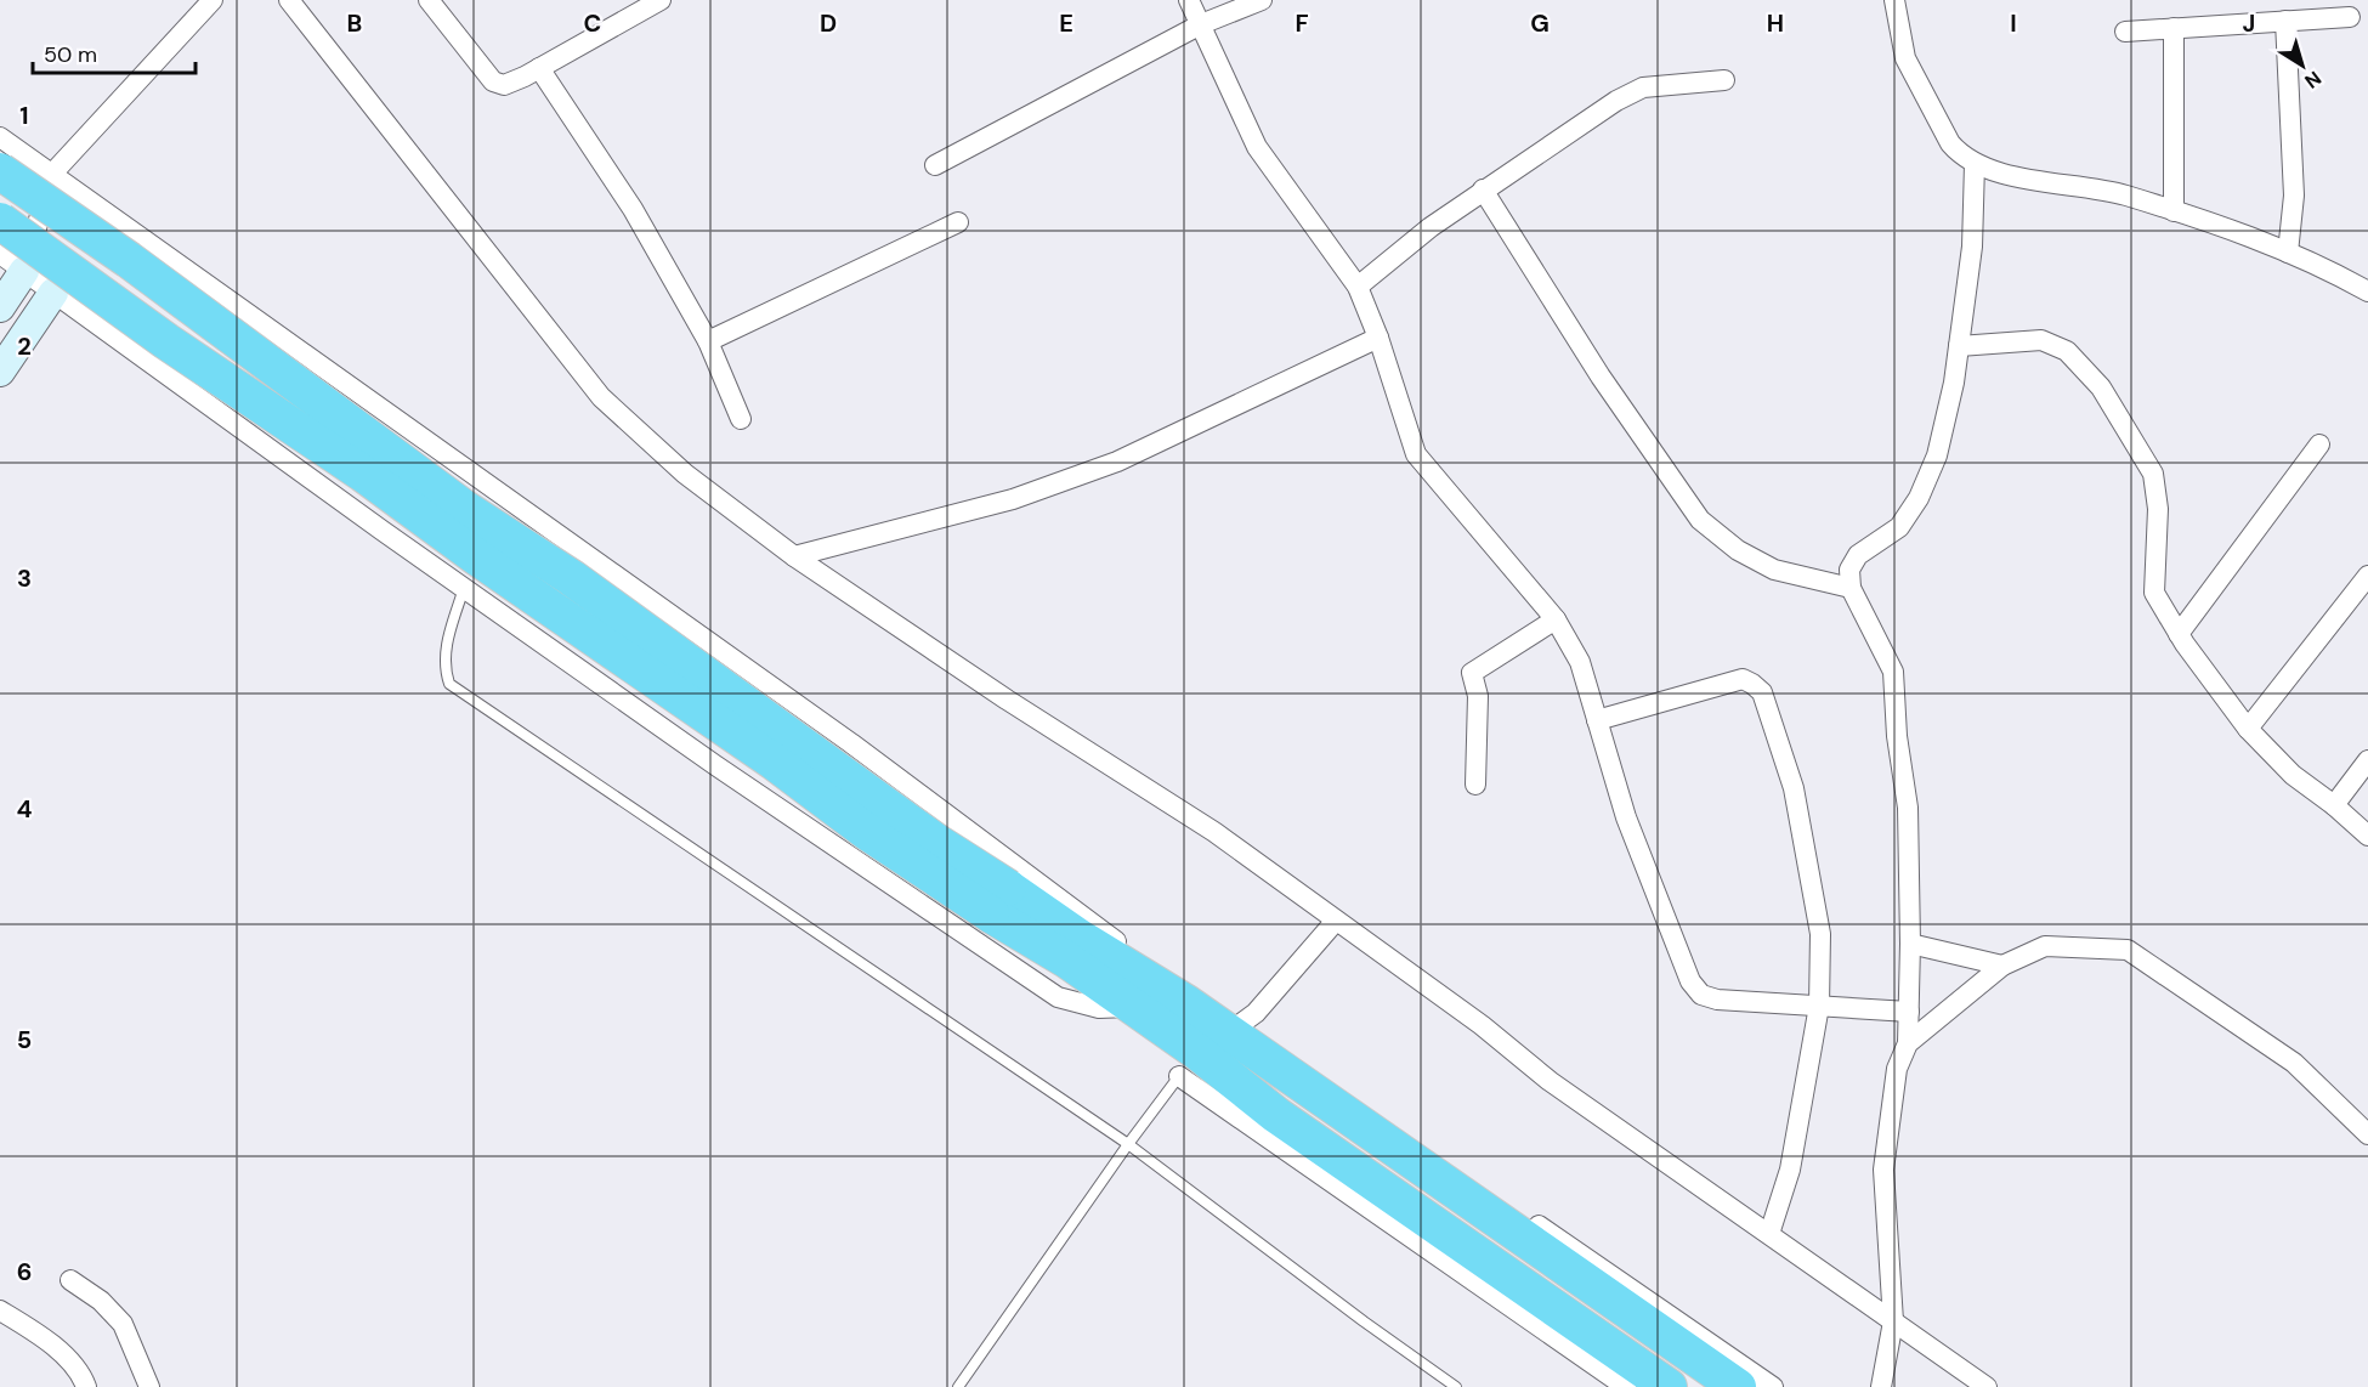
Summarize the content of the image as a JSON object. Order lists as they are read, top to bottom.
{
  "scale_bar": "50 m",
  "north": "bottom right",
  "grid": {
    "columns": [
      "B",
      "C",
      "D",
      "E",
      "F",
      "G",
      "H",
      "I",
      "J"
    ],
    "rows": [
      "1",
      "2",
      "3",
      "4",
      "5",
      "6"
    ]
  }
}
